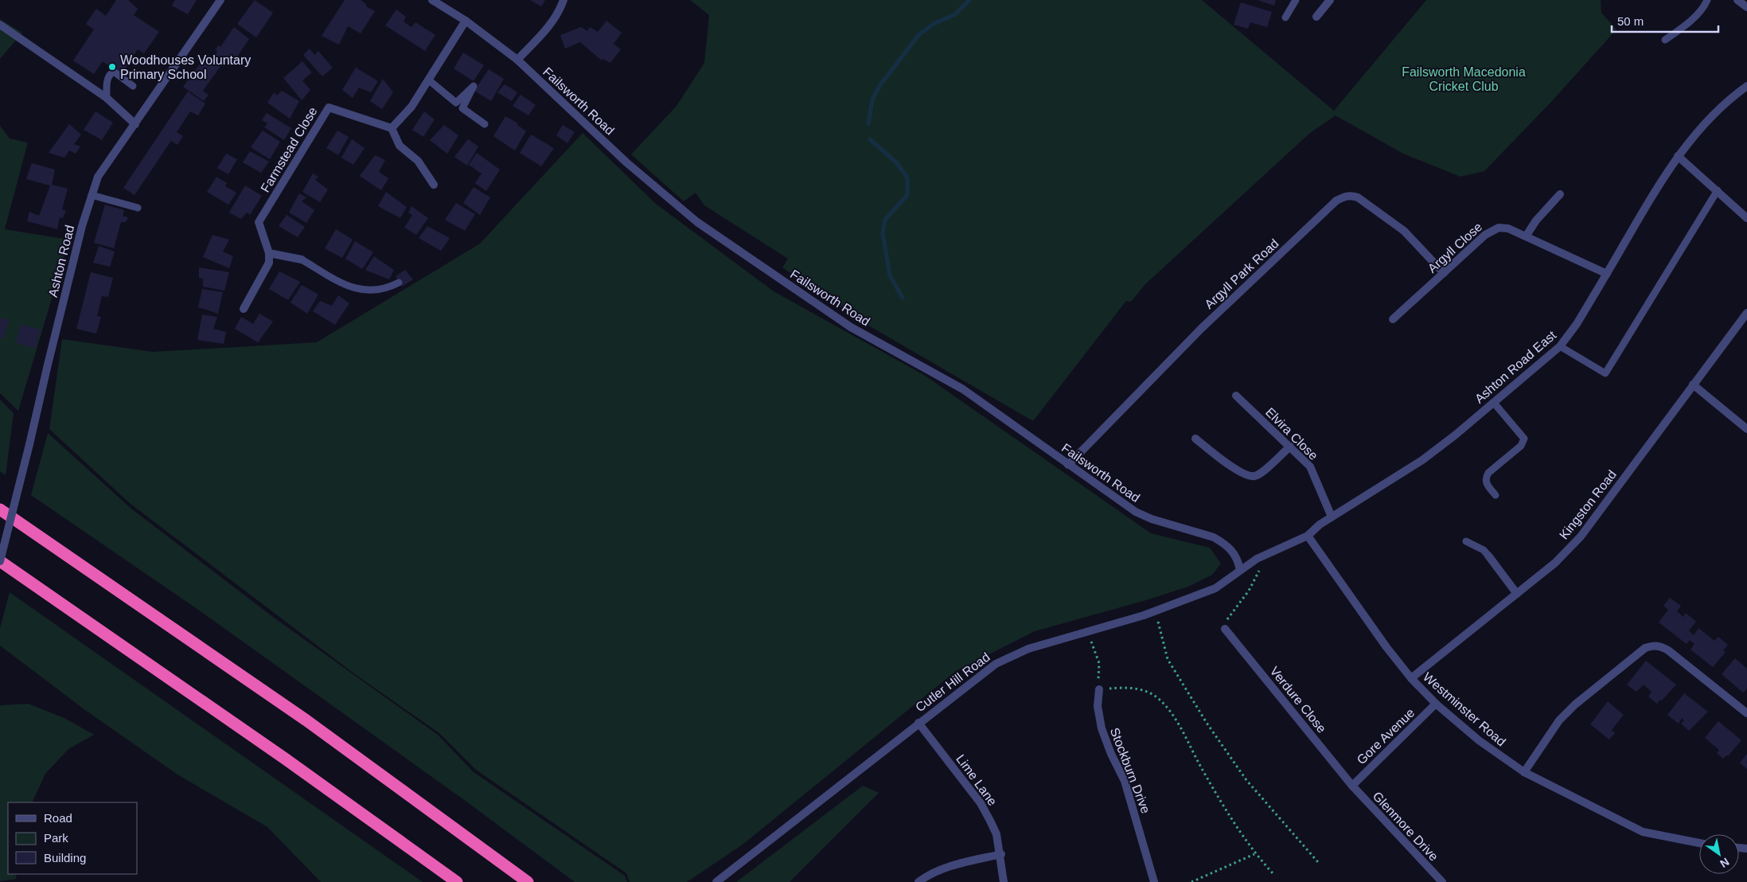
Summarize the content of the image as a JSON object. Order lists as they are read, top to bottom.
{
  "streets": {
    "street": [
      "Failsworth Road",
      "Farmstead Close",
      "Argyll Close",
      "Ashton Road",
      "Argyll Park Road",
      "Ashton Road East",
      "Elvira Close",
      "Kingston Road",
      "Cutler Hill Road",
      "Verdure Close",
      "Westminster Road",
      "Gore Avenue",
      "Stockburn Drive",
      "Lime Lane",
      "Glenmore Drive"
    ]
  },
  "crossings": [
    ["Failsworth Road", "Argyll Park Road"],
    ["Failsworth Road", "Ashton Road East"],
    ["Failsworth Road", "Cutler Hill Road"],
    ["Argyll Close", "Argyll Park Road"],
    ["Argyll Close", "Ashton Road East"],
    ["Ashton Road East", "Elvira Close"],
    ["Ashton Road East", "Cutler Hill Road"],
    ["Ashton Road East", "Westminster Road"],
    ["Kingston Road", "Westminster Road"],
    ["Cutler Hill Road", "Lime Lane"],
    ["Verdure Close", "Gore Avenue"],
    ["Verdure Close", "Glenmore Drive"],
    ["Westminster Road", "Gore Avenue"],
    ["Gore Avenue", "Glenmore Drive"]
  ],
  "parks": ["Failsworth Macedonia Cricket Club"],
  "places": ["Woodhouses Voluntary Primary School"],
  "legend": ["Road", "Park", "Building"],
  "scale_bar": "50 m",
  "north": "bottom right"
}
